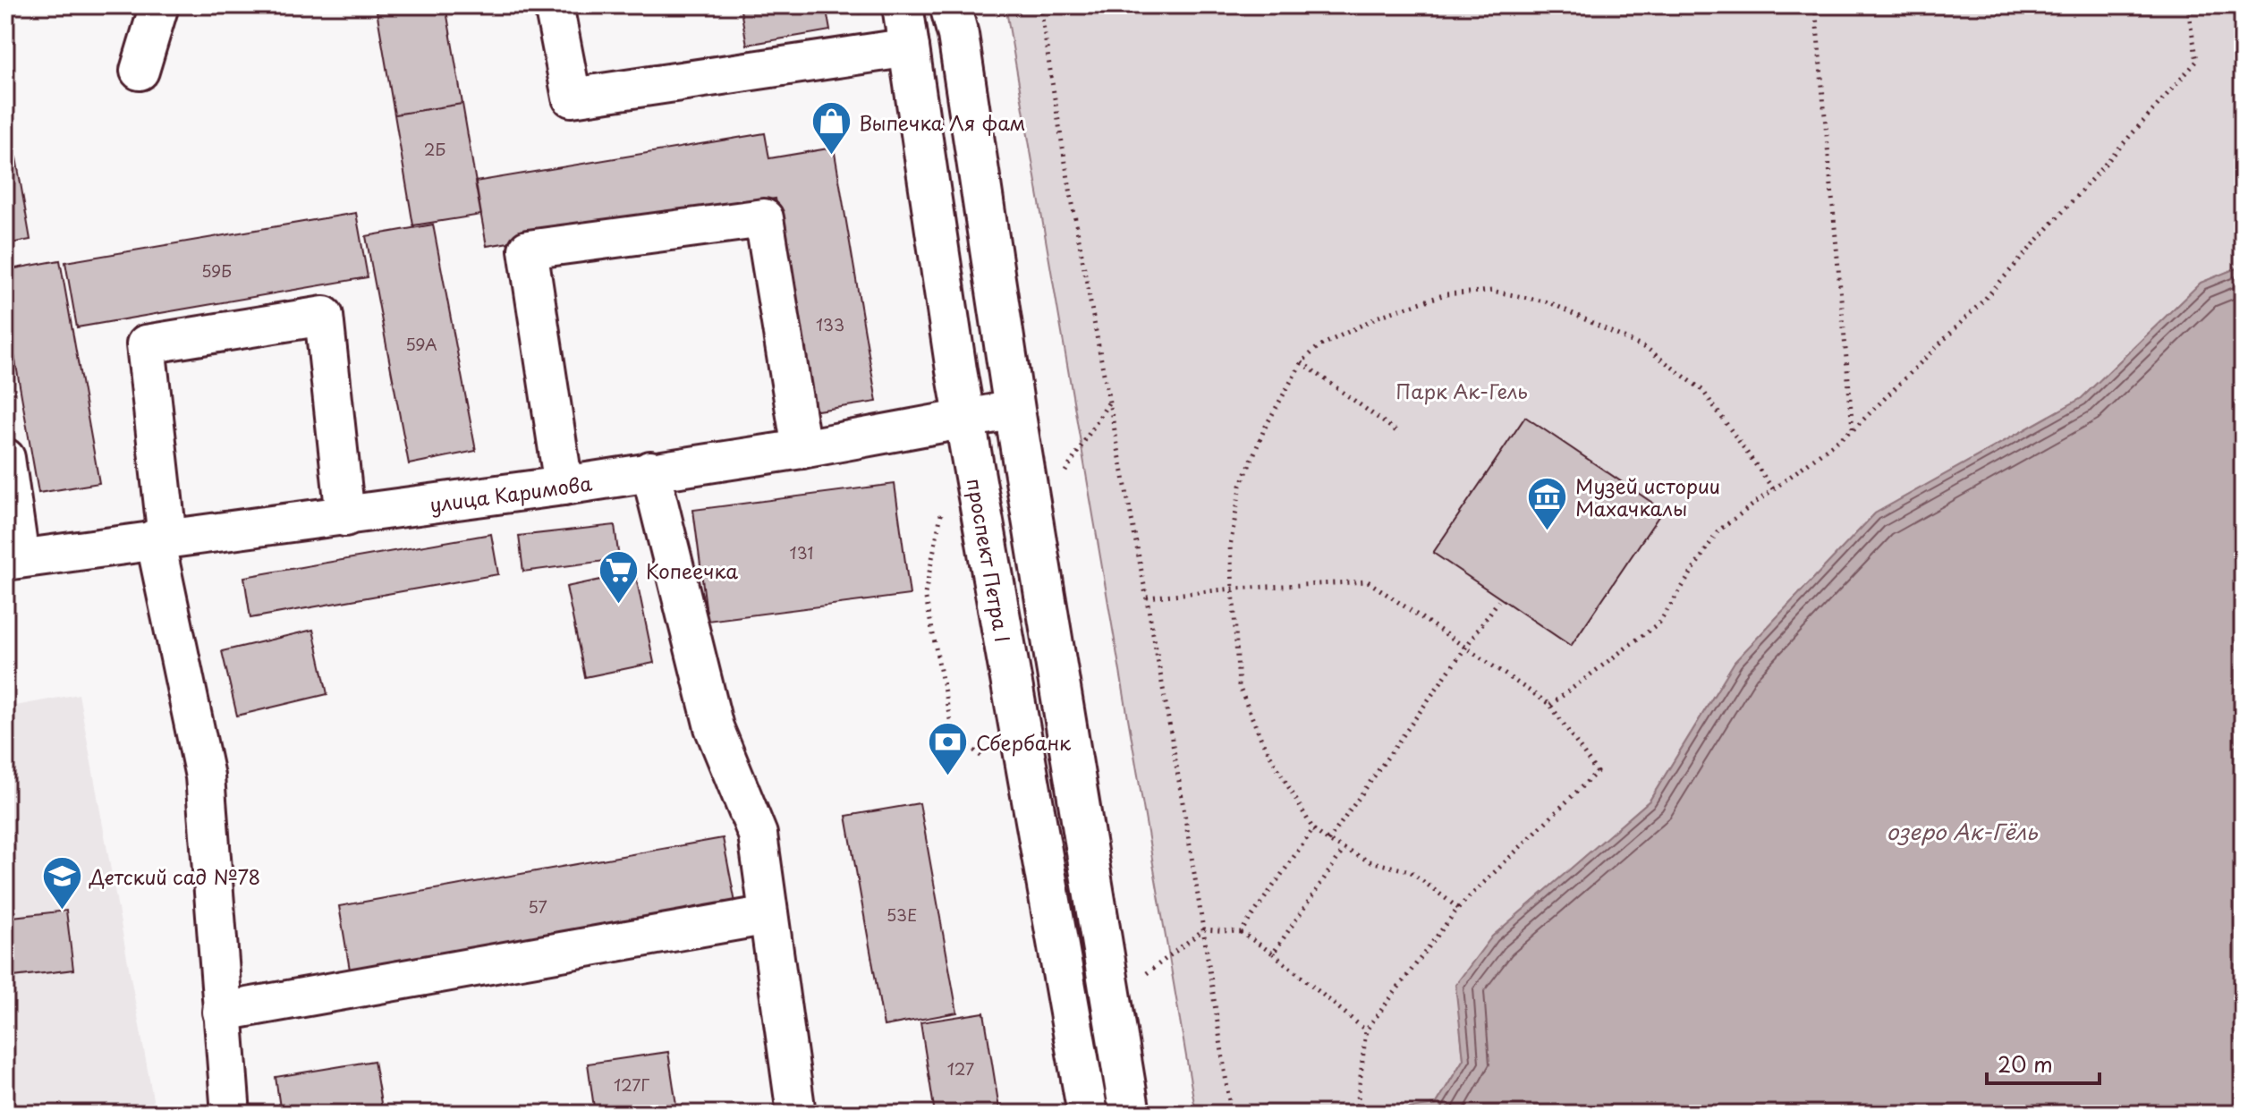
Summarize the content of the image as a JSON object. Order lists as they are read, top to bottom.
{
  "streets": {
    "main road": ["проспект Петра I"],
    "street": ["улица Каримова"]
  },
  "crossings": [
    ["улица Каримова", "проспект Петра I"]
  ],
  "water": ["озеро Ак-Гёль"],
  "parks": ["Парк Ак-Гель"],
  "places": {
    "shop": ["Выпечка Ля фам"],
    "museum": ["Музей истории Махачкалы"],
    "supermarket": ["Копеечка"],
    "bank": ["Сбербанк"],
    "school or university": ["Детский сад №78"]
  },
  "house_numbers": [
    "2Б",
    "59Б",
    "133",
    "59А",
    "131",
    "57",
    "53Е",
    "127",
    "127Г"
  ],
  "scale_bar": "20 m"
}
